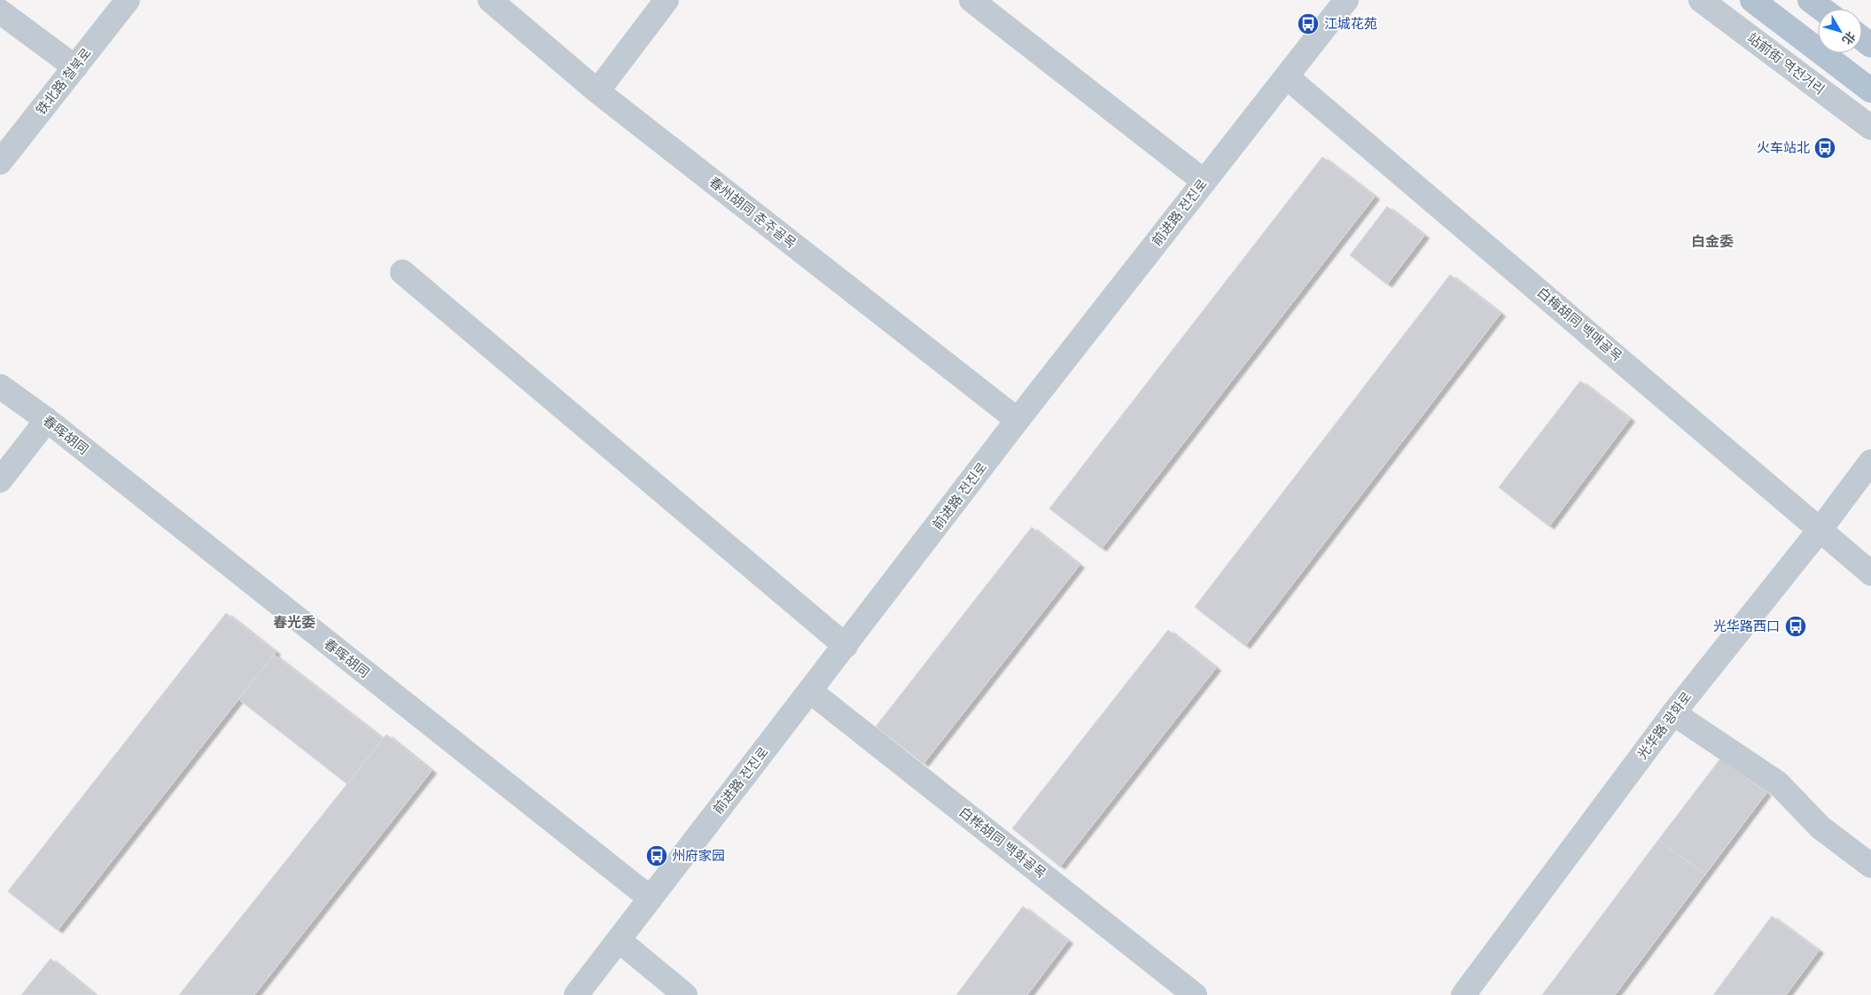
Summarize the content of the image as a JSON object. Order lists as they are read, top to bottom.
{
  "streets": {
    "street": [
      "站前街 역전거리",
      "铁北路 철북로",
      "春州胡同 춘주골목",
      "前进路 전진로",
      "白梅胡同 백매골목",
      "春晖胡同",
      "光华路 광화로",
      "白桦胡同 백화골목"
    ]
  },
  "crossings": [
    ["春州胡同 춘주골목", "前进路 전진로"],
    ["前进路 전진로", "白梅胡同 백매골목"],
    ["前进路 전진로", "春晖胡同"],
    ["前进路 전진로", "白桦胡同 백화골목"],
    ["白梅胡同 백매골목", "光华路 광화로"]
  ],
  "districts": ["白金委", "春光委"],
  "places": {
    "bus stop": [
      "江城花苑",
      "火车站北",
      "光华路西口",
      "州府家园"
    ]
  },
  "north": "bottom right"
}
